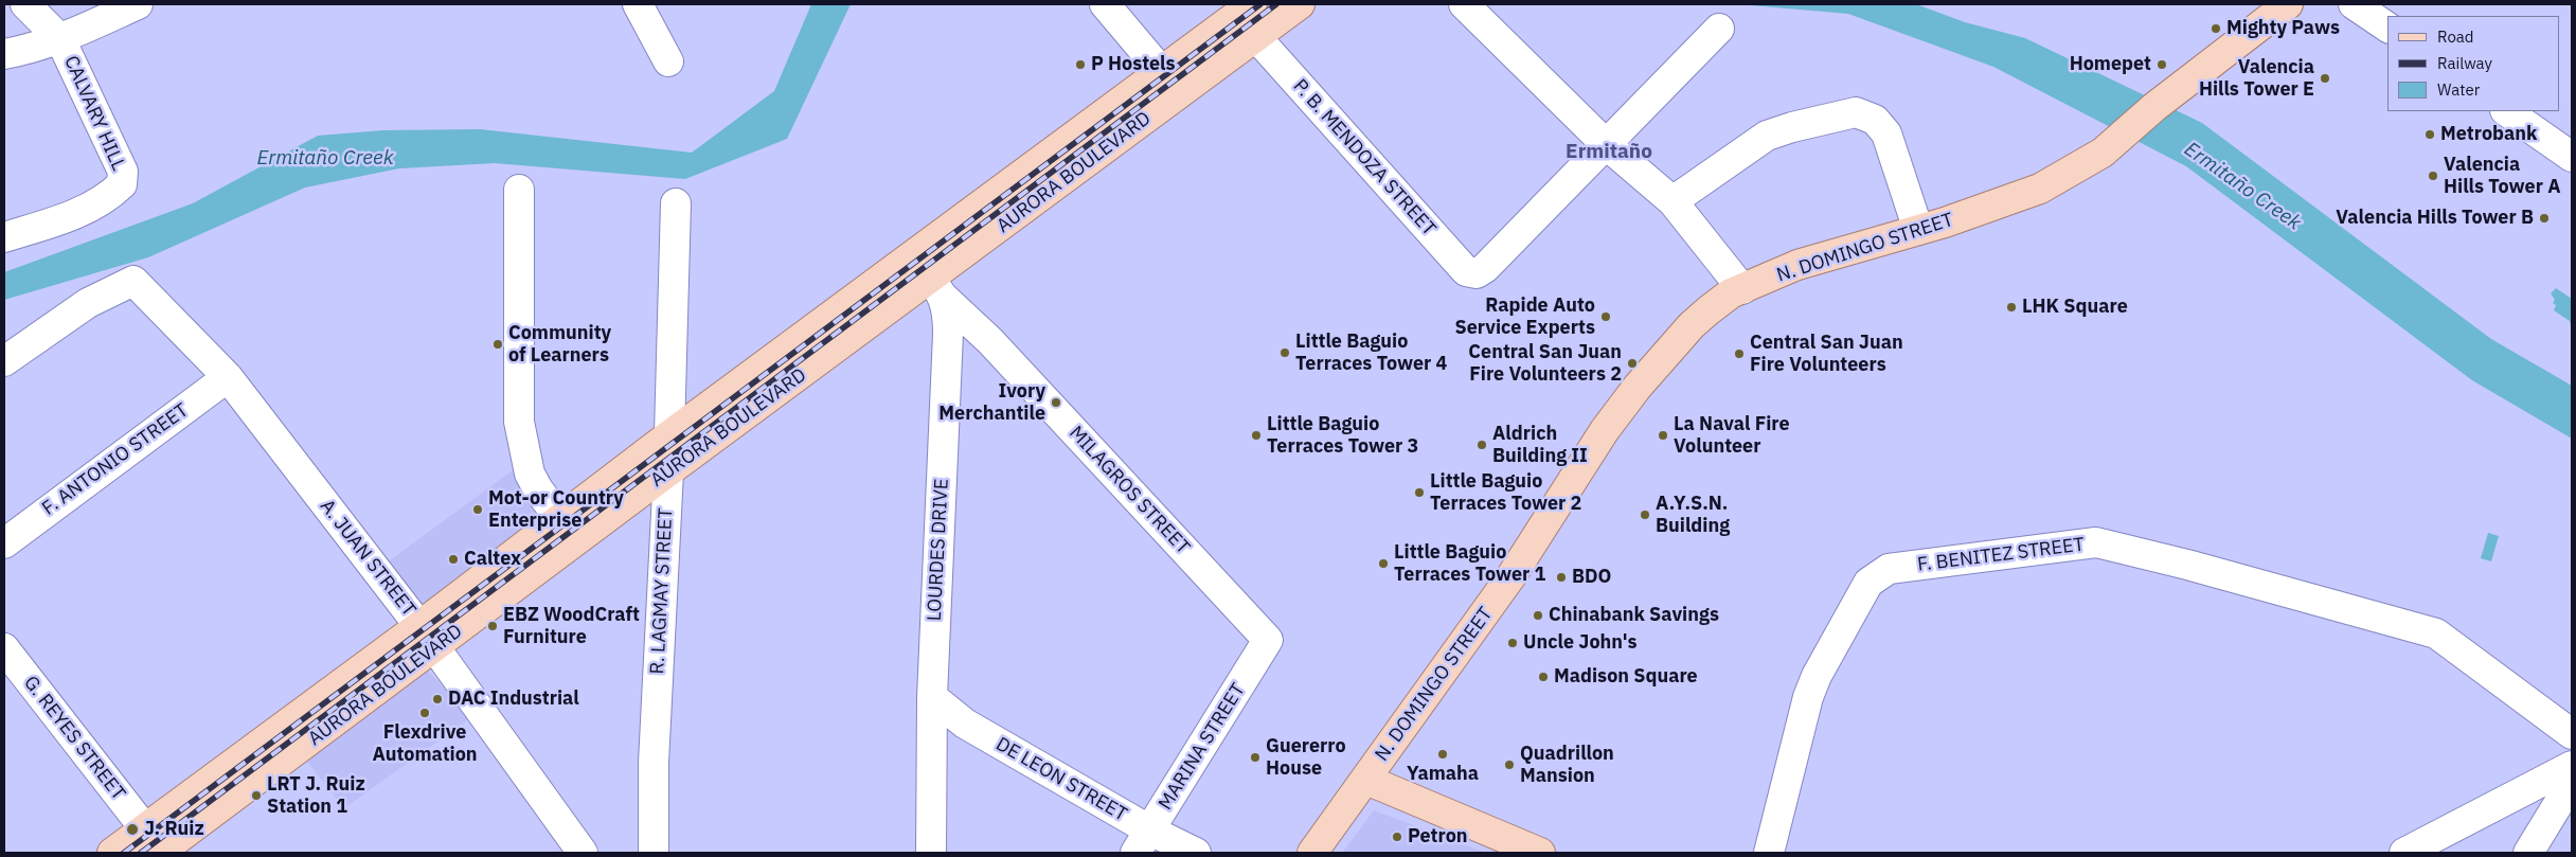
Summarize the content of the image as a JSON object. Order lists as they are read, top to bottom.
{
  "streets": {
    "main road": ["AURORA BOULEVARD", "N. DOMINGO STREET"],
    "street": [
      "CALVARY HILL",
      "P. B. MENDOZA STREET",
      "F. ANTONIO STREET",
      "MILAGROS STREET",
      "LOURDES DRIVE",
      "F. BENITEZ STREET",
      "A. JUAN STREET",
      "R. LAGMAY STREET",
      "G. REYES STREET",
      "MARINA STREET",
      "DE LEON STREET"
    ]
  },
  "crossings": [
    ["P. B. MENDOZA STREET", "AURORA BOULEVARD"],
    ["AURORA BOULEVARD", "MILAGROS STREET"],
    ["AURORA BOULEVARD", "LOURDES DRIVE"],
    ["AURORA BOULEVARD", "A. JUAN STREET"],
    ["AURORA BOULEVARD", "R. LAGMAY STREET"],
    ["AURORA BOULEVARD", "G. REYES STREET"],
    ["F. ANTONIO STREET", "A. JUAN STREET"],
    ["MILAGROS STREET", "LOURDES DRIVE"],
    ["MILAGROS STREET", "MARINA STREET"],
    ["LOURDES DRIVE", "DE LEON STREET"],
    ["MARINA STREET", "DE LEON STREET"]
  ],
  "districts": ["Ermitaño"],
  "water": ["Ermitaño Creek"],
  "places": [
    "Mighty Paws",
    "P Hostels",
    "Homepet",
    "Valencia Hills Tower E",
    "Metrobank",
    "Valencia Hills Tower A",
    "Valencia Hills Tower B",
    "LHK Square",
    "Rapide Auto Service Experts",
    "Community of Learners",
    "Little Baguio Terraces Tower 4",
    "Central San Juan Fire Volunteers",
    "Central San Juan Fire Volunteers 2",
    "Ivory Merchantile",
    "Little Baguio Terraces Tower 3",
    "La Naval Fire Volunteer",
    "Aldrich Building II",
    "Little Baguio Terraces Tower 2",
    "Mot-or Country Enterprise",
    "A.Y.S.N. Building",
    "Caltex",
    "Little Baguio Terraces Tower 1",
    "BDO",
    "Chinabank Savings",
    "EBZ WoodCraft Furniture",
    "Uncle John's",
    "Madison Square",
    "DAC Industrial",
    "Flexdrive Automation",
    "Yamaha",
    "Guererro House",
    "Quadrillon Mansion",
    "LRT J. Ruiz Station 1",
    "J. Ruiz",
    "Petron"
  ],
  "legend": ["Road", "Railway", "Water"]
}
